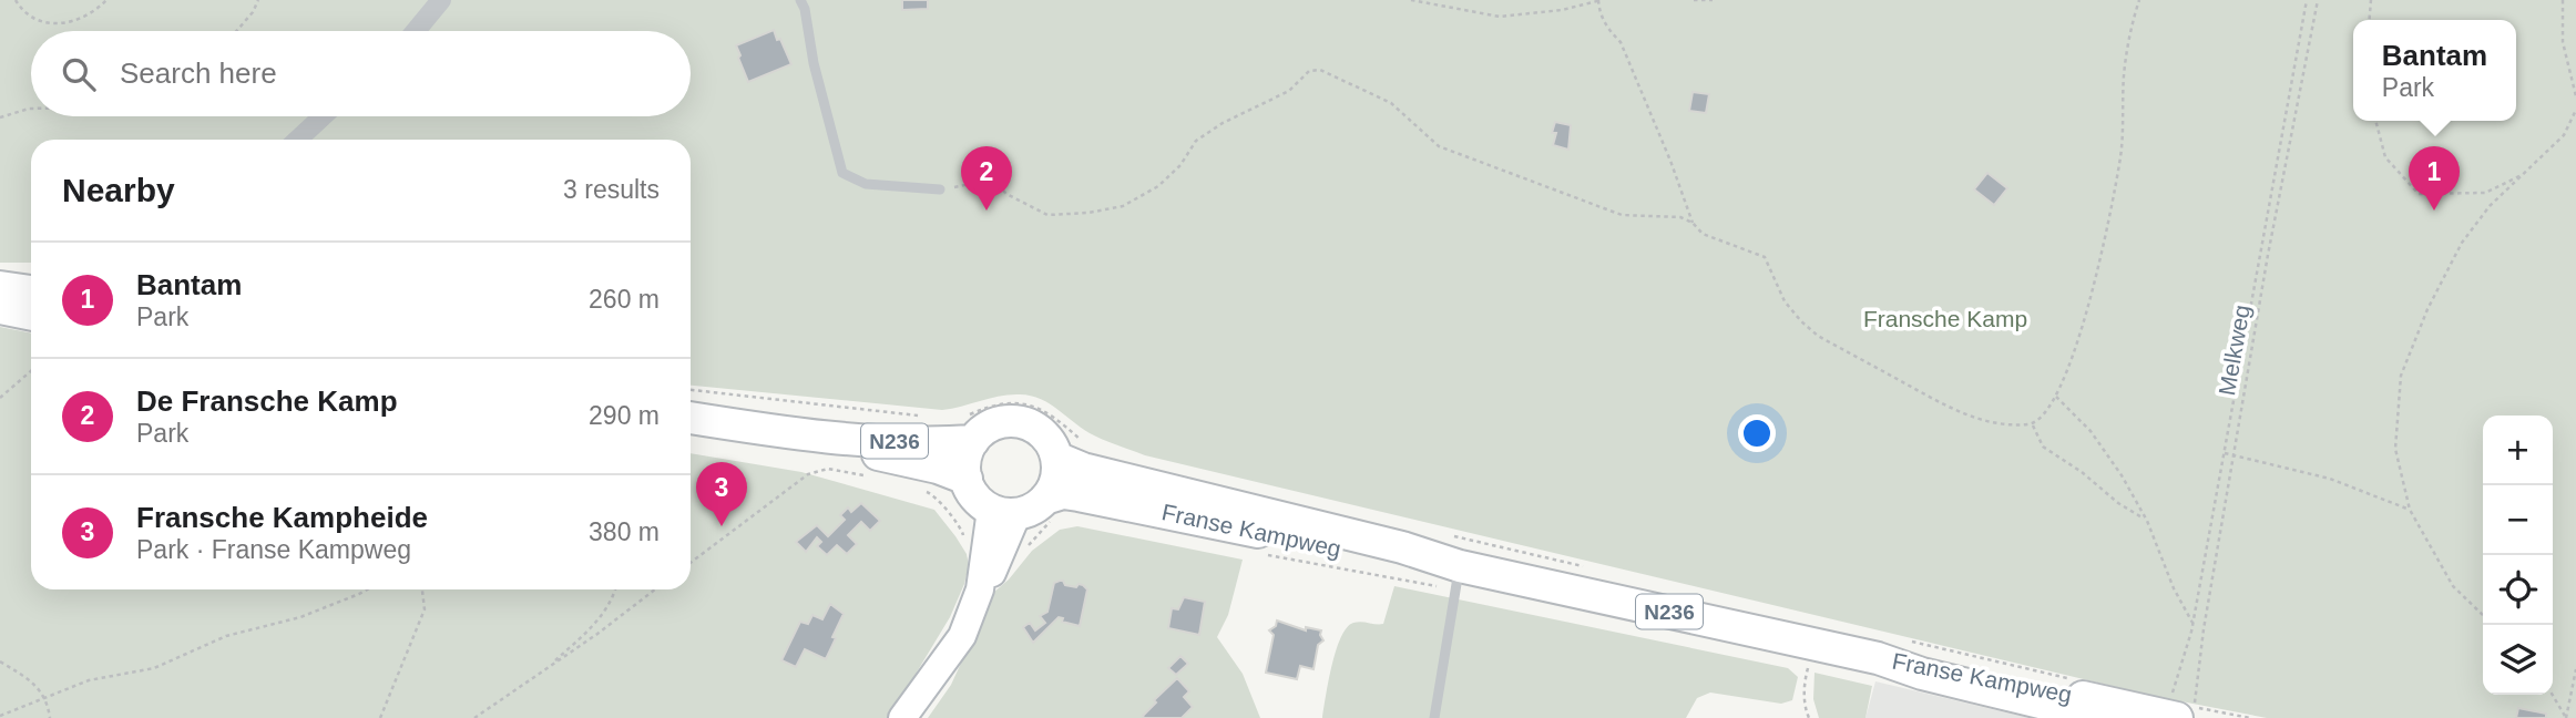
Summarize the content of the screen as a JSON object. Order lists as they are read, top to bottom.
{
  "streets": {
    "main road": ["N236", "Franse Kampweg"],
    "path": ["Melkweg"]
  },
  "crossings": [
    ["Melkweg", "Franse Kampweg"],
    ["N236", "Franse Kampweg"]
  ],
  "parks": ["Fransche Kamp"],
  "page": {
    "popup": ["Bantam", "Park"],
    "search": "Search here",
    "heading": ["Nearby", "3 results"],
    "pins": ["1", "2", "3"],
    "list": [
      {
        "mark": "1",
        "name": "Bantam",
        "note": "Park",
        "value": "260 m"
      },
      {
        "mark": "2",
        "name": "De Fransche Kamp",
        "note": "Park",
        "value": "290 m"
      },
      {
        "mark": "3",
        "name": "Fransche Kampheide",
        "note": "Park · Franse Kampweg",
        "value": "380 m"
      }
    ],
    "map_buttons": ["+", "−"]
  }
}
